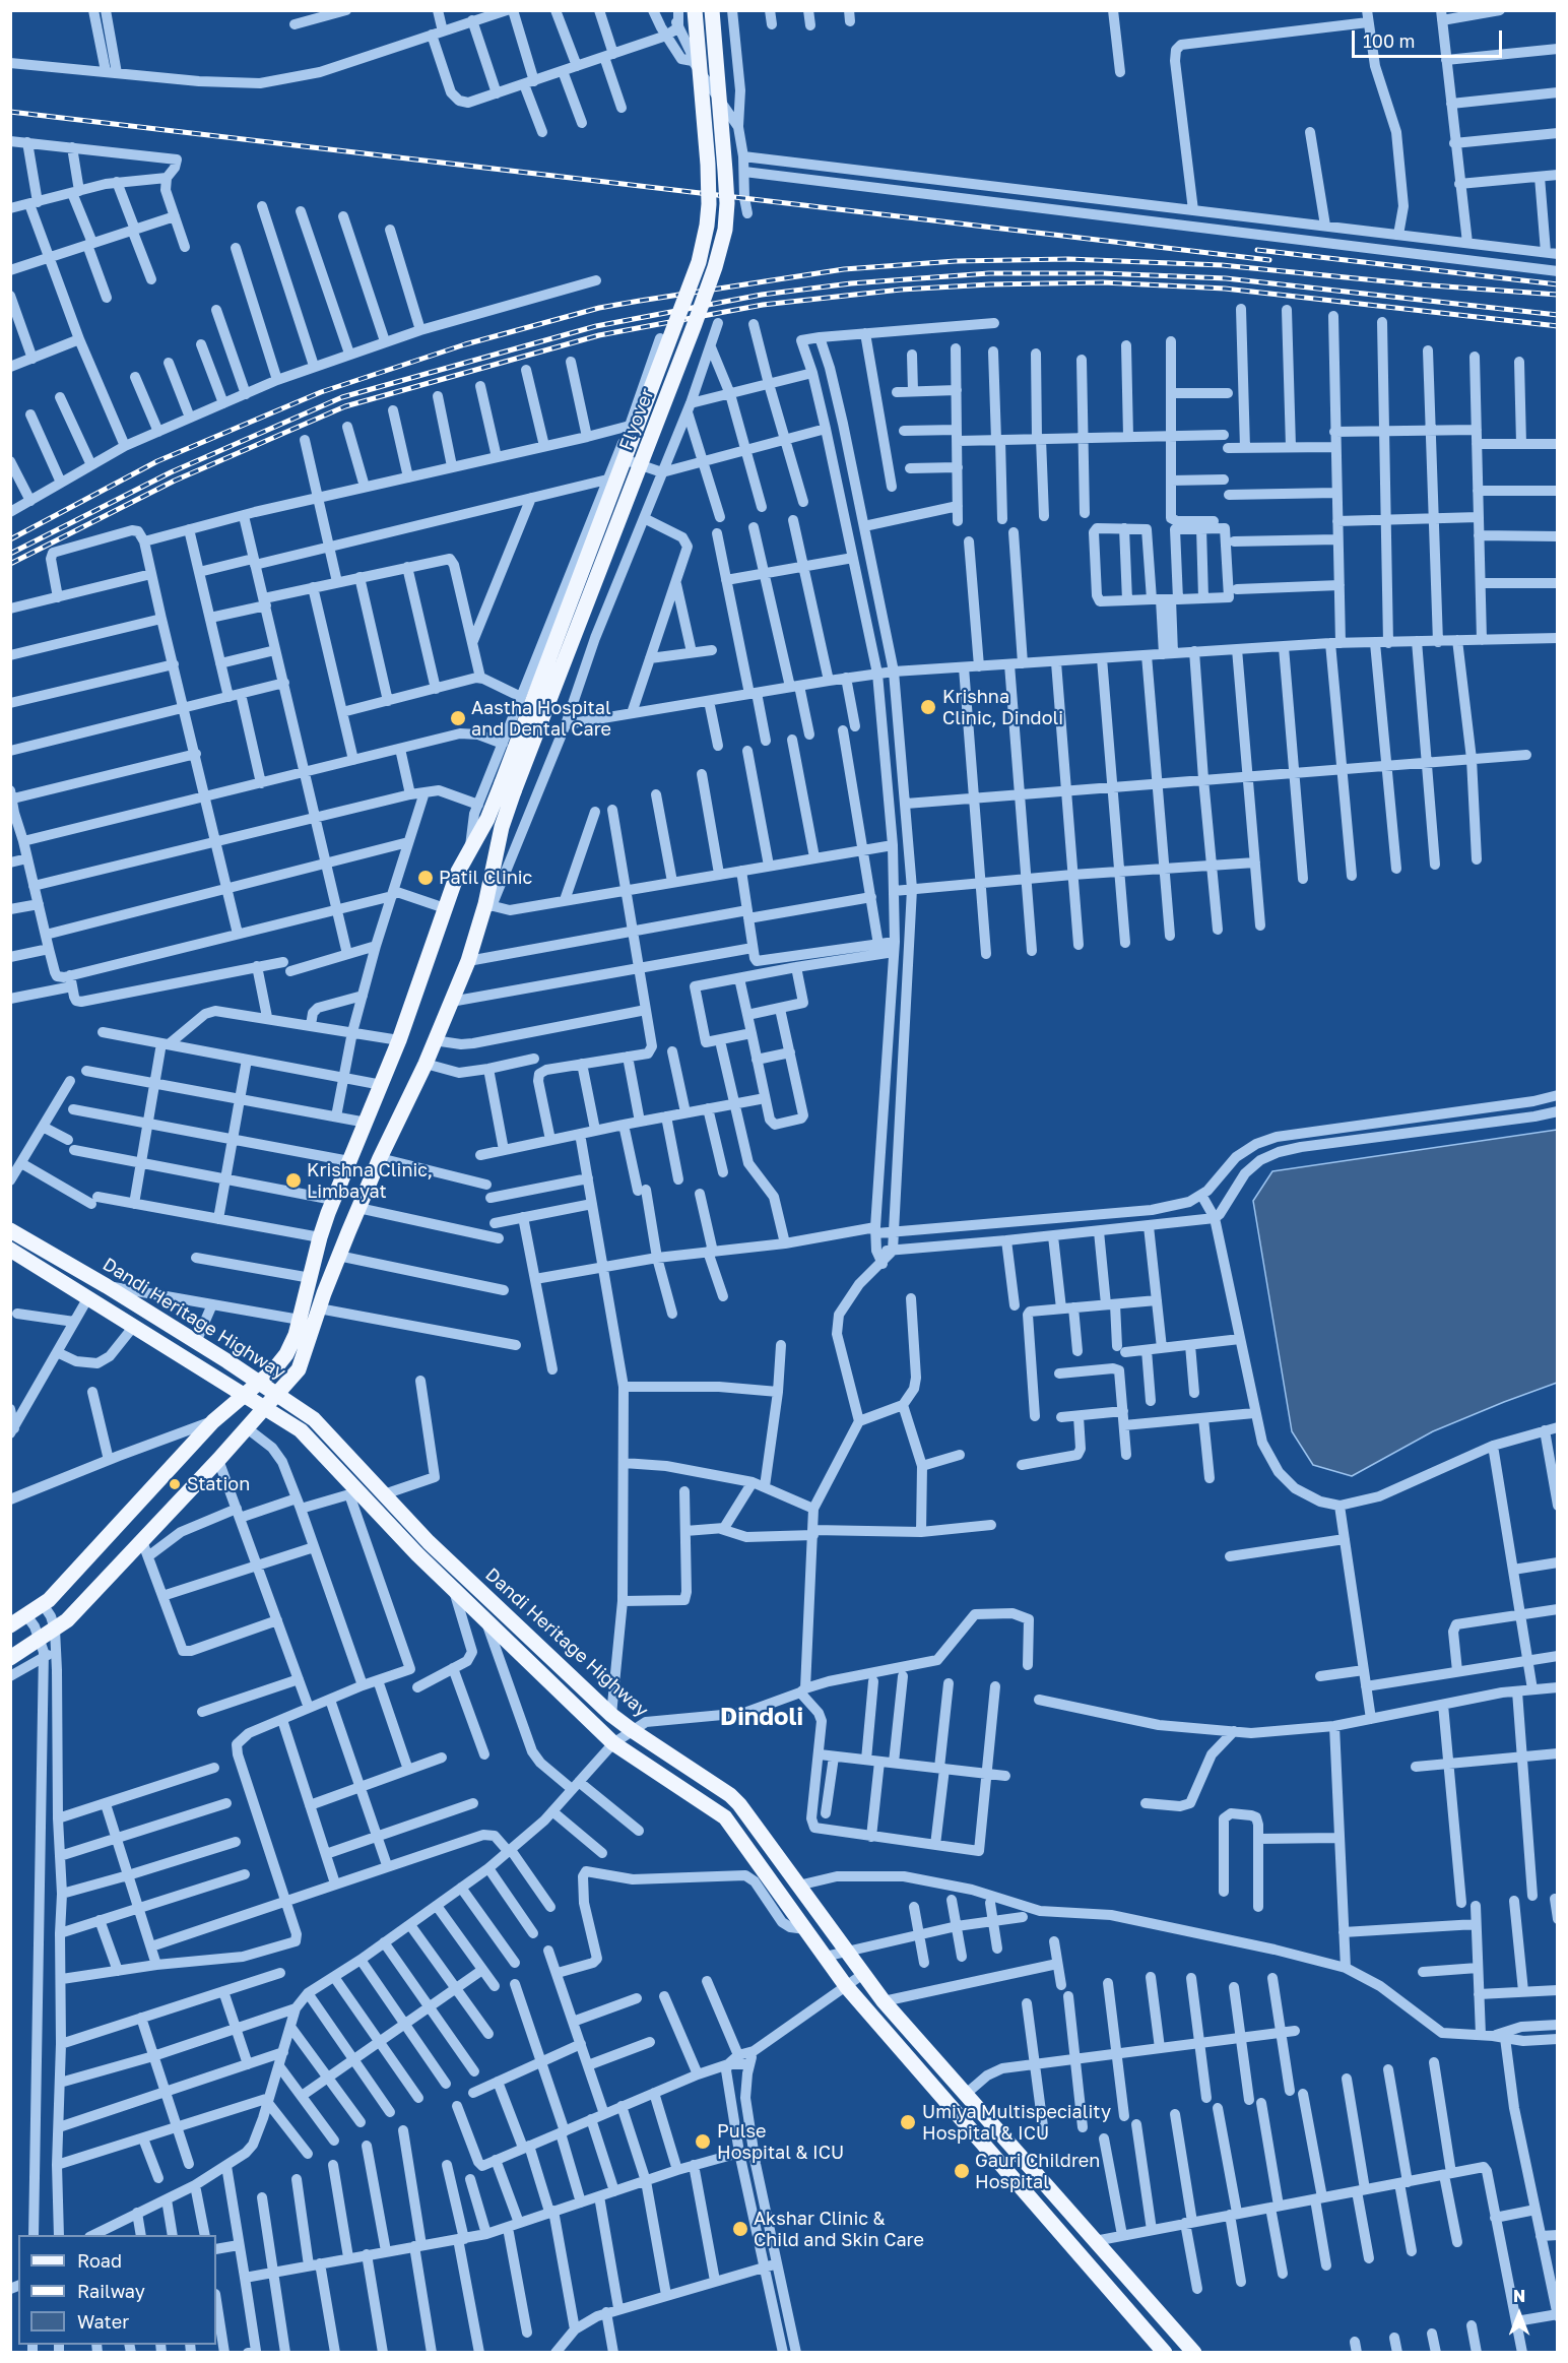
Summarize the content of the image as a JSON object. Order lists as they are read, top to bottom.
{
  "streets": {
    "main road": ["Flyover", "Dandi Heritage Highway"]
  },
  "districts": ["Dindoli"],
  "places": [
    "Krishna Clinic, Dindoli",
    "Aastha Hospital and Dental Care",
    "Patil Clinic",
    "Krishna Clinic, Limbayat",
    "Station",
    "Umiya Multispeciality Hospital & ICU",
    "Pulse Hospital & ICU",
    "Gauri Children Hospital",
    "Akshar Clinic & Child and Skin Care"
  ],
  "legend": ["Road", "Railway", "Water"],
  "scale_bar": "100 m",
  "north": "top"
}
